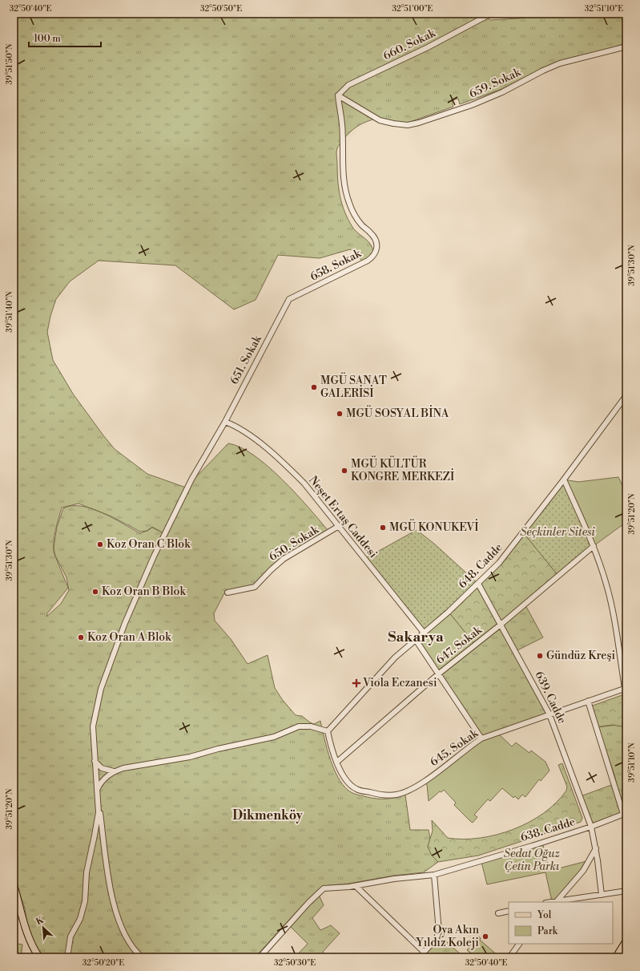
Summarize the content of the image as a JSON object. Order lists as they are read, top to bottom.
{
  "streets": {
    "street": [
      "660. Sokak",
      "659. Sokak",
      "658. Sokak",
      "651. Sokak",
      "Neşet Ertaş Caddesi",
      "650. Sokak",
      "648. Cadde",
      "647. Sokak",
      "639. Cadde",
      "645. Sokak",
      "638. Cadde"
    ]
  },
  "crossings": [
    ["660. Sokak", "659. Sokak"],
    ["660. Sokak", "658. Sokak"],
    ["659. Sokak", "658. Sokak"],
    ["658. Sokak", "651. Sokak"],
    ["651. Sokak", "Neşet Ertaş Caddesi"],
    ["Neşet Ertaş Caddesi", "650. Sokak"],
    ["Neşet Ertaş Caddesi", "648. Cadde"],
    ["648. Cadde", "639. Cadde"],
    ["648. Cadde", "645. Sokak"],
    ["647. Sokak", "639. Cadde"],
    ["647. Sokak", "645. Sokak"],
    ["639. Cadde", "645. Sokak"],
    ["639. Cadde", "638. Cadde"]
  ],
  "districts": ["Sakarya", "Dikmenköy"],
  "parks": ["Seçkinler Sitesi", "Sedat Oğuz Çetin Parkı"],
  "places": {
    "other": [
      "MGÜ SANAT GALERİSİ",
      "MGÜ SOSYAL BİNA",
      "MGÜ KÜLTÜR KONGRE MERKEZİ",
      "MGÜ KONUKEVİ",
      "Koz Oran C Blok",
      "Koz Oran B Blok",
      "Koz Oran A Blok",
      "Gündüz Kreşi",
      "Oya Akın Yıldız Koleji"
    ],
    "health": ["Viola Eczanesi"]
  },
  "legend": ["Yol", "Park"],
  "scale_bar": "100 m",
  "north": "top left",
  "coordinates": [
    "32°50'40\"E",
    "32°50'50\"E",
    "32°51'00\"E",
    "32°51'10\"E",
    "39°51'50\"N",
    "39°51'30\"N",
    "39°51'40\"N",
    "39°51'20\"N",
    "39°51'10\"N",
    "32°50'20\"E",
    "32°50'30\"E"
  ]
}
